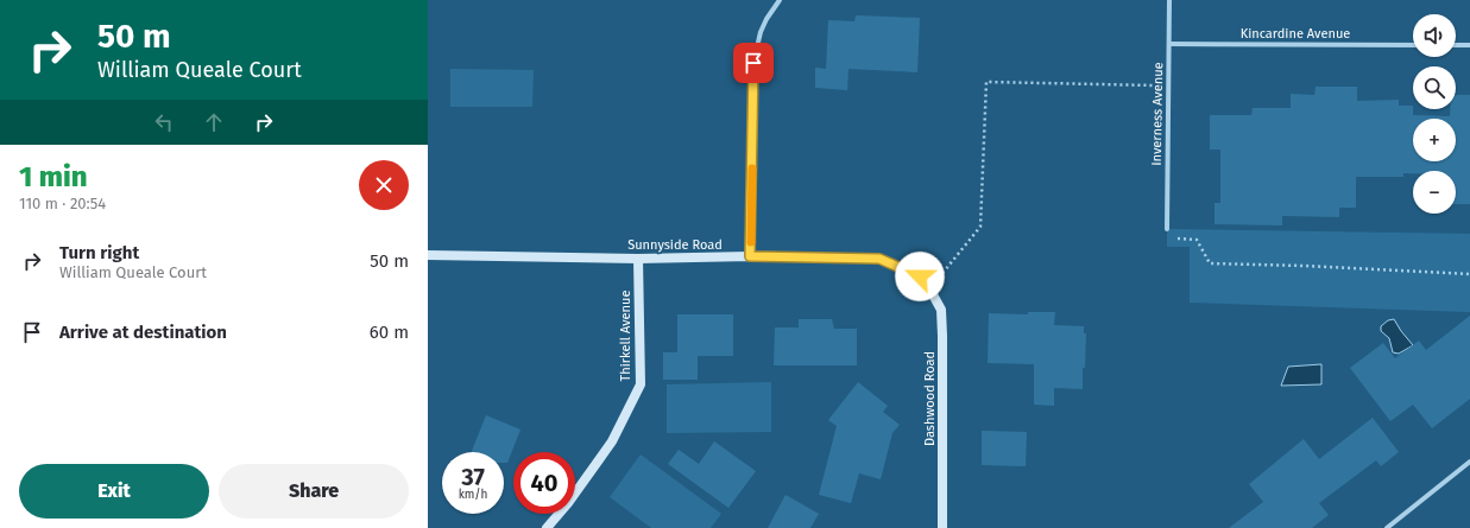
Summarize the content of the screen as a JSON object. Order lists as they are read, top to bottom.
{
  "streets": {
    "street": [
      "Kincardine Avenue",
      "Inverness Avenue",
      "Sunnyside Road",
      "Thirkell Avenue",
      "Dashwood Road"
    ]
  },
  "crossings": [
    ["Kincardine Avenue", "Inverness Avenue"],
    ["Sunnyside Road", "Thirkell Avenue"],
    ["Sunnyside Road", "Dashwood Road"]
  ],
  "page": {
    "turn": ["50 m", "William Queale Court"],
    "map_buttons": ["+", "−"],
    "heading": ["1 min", "110 m · 20:54"],
    "list": [
      {
        "name": "Turn right",
        "note": "William Queale Court",
        "value": "50 m"
      },
      {
        "name": "Arrive at destination",
        "value": "60 m"
      }
    ],
    "speed": "37 km/h",
    "limit": "40",
    "buttons": ["Exit", "Share"]
  }
}
